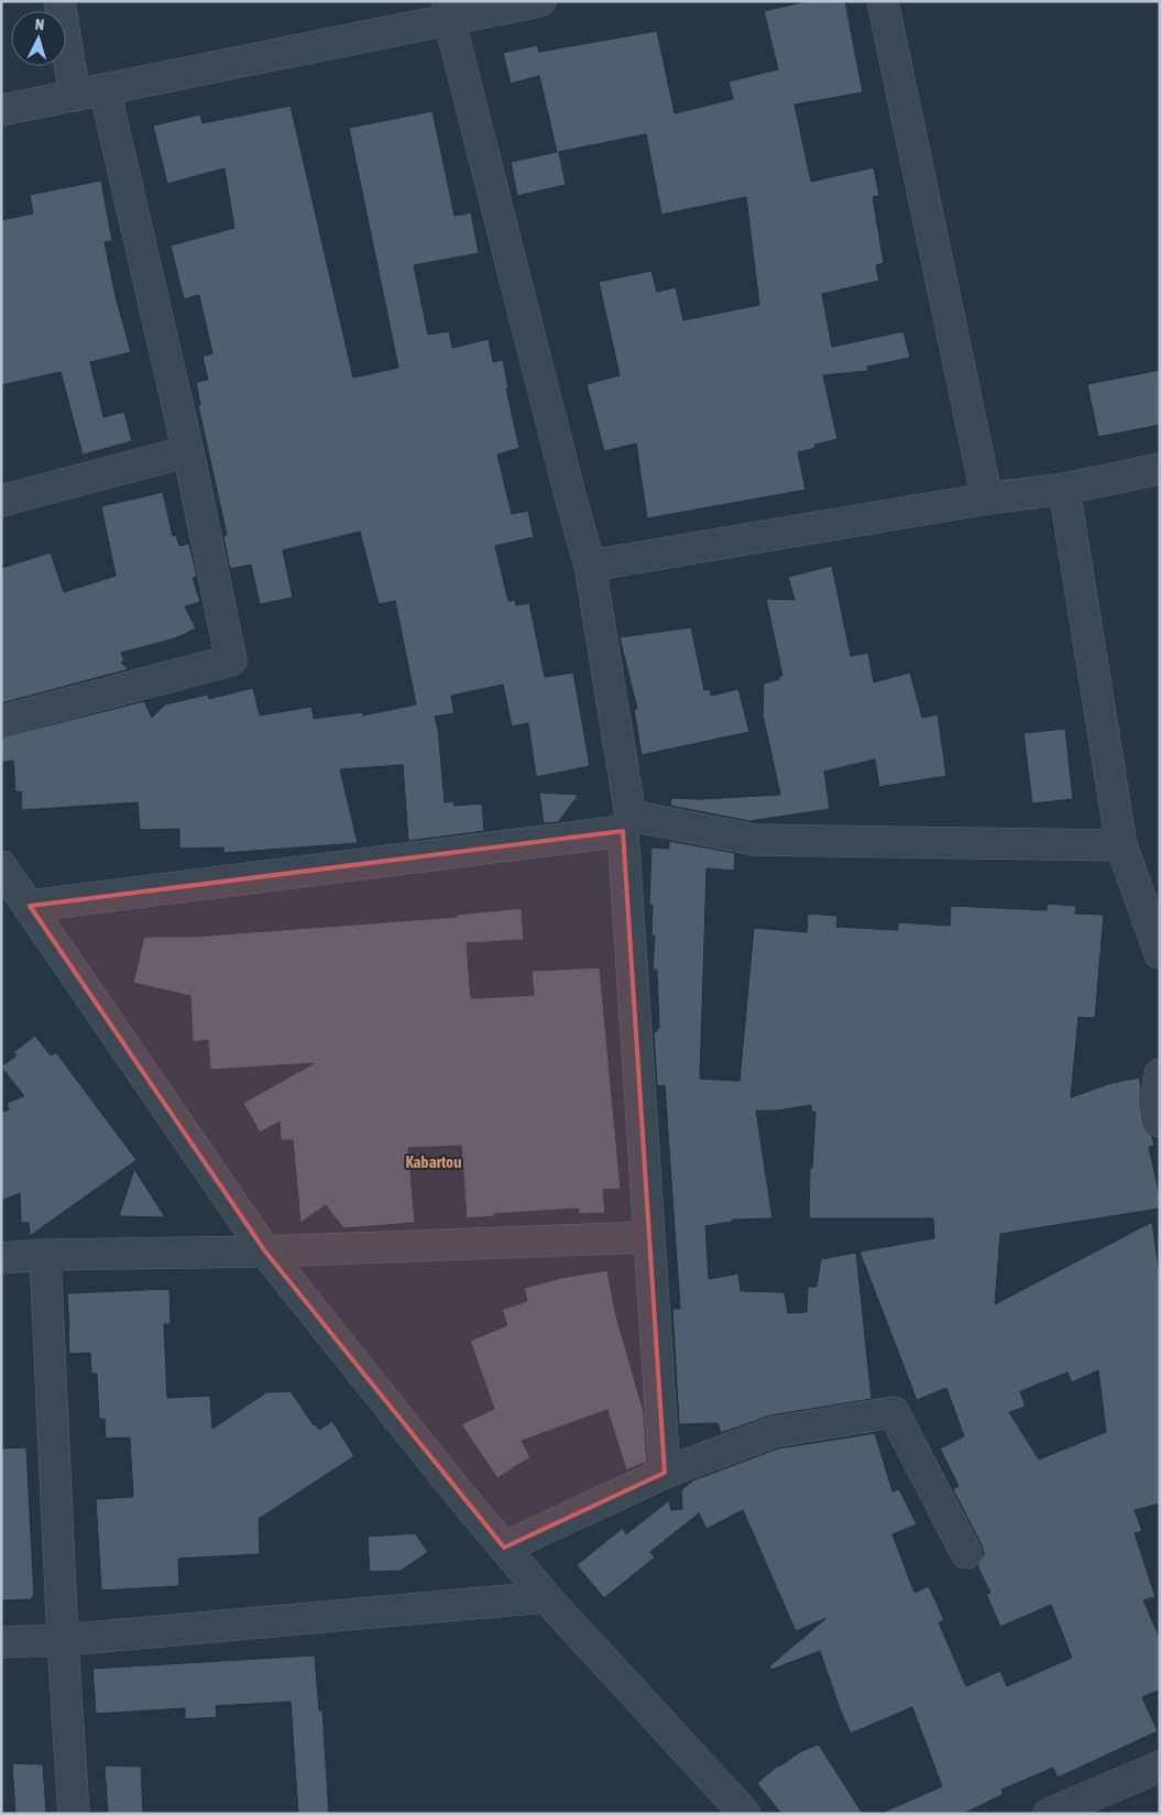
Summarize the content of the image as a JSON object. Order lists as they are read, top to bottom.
{
  "districts": ["Kabartou"],
  "north": "top"
}
